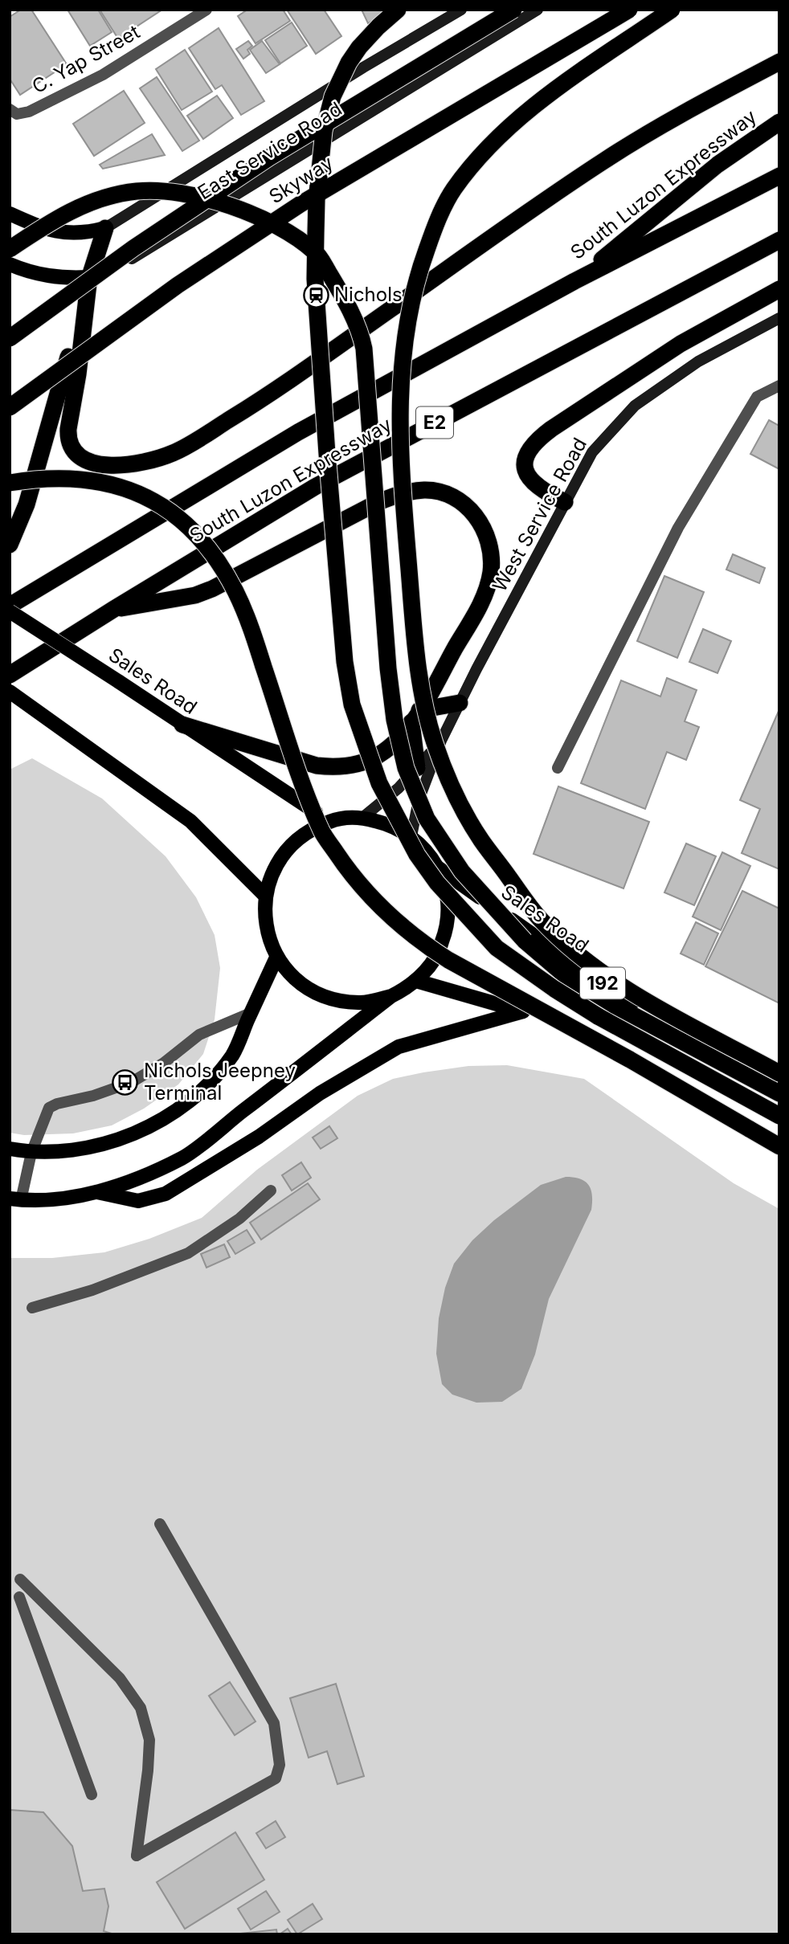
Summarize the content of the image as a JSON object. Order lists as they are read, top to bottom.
{
  "streets": {
    "highway": ["Skyway", "South Luzon Expressway", "E2"],
    "main road": [
      "East Service Road",
      "West Service Road",
      "Sales Road",
      "192"
    ],
    "street": ["C. Yap Street"]
  },
  "crossings": [
    ["West Service Road", "Sales Road"],
    ["West Service Road", "192"],
    ["Sales Road", "192"]
  ],
  "places": {
    "station": ["Nichols"],
    "bus stop": ["Nichols Jeepney Terminal"]
  }
}
